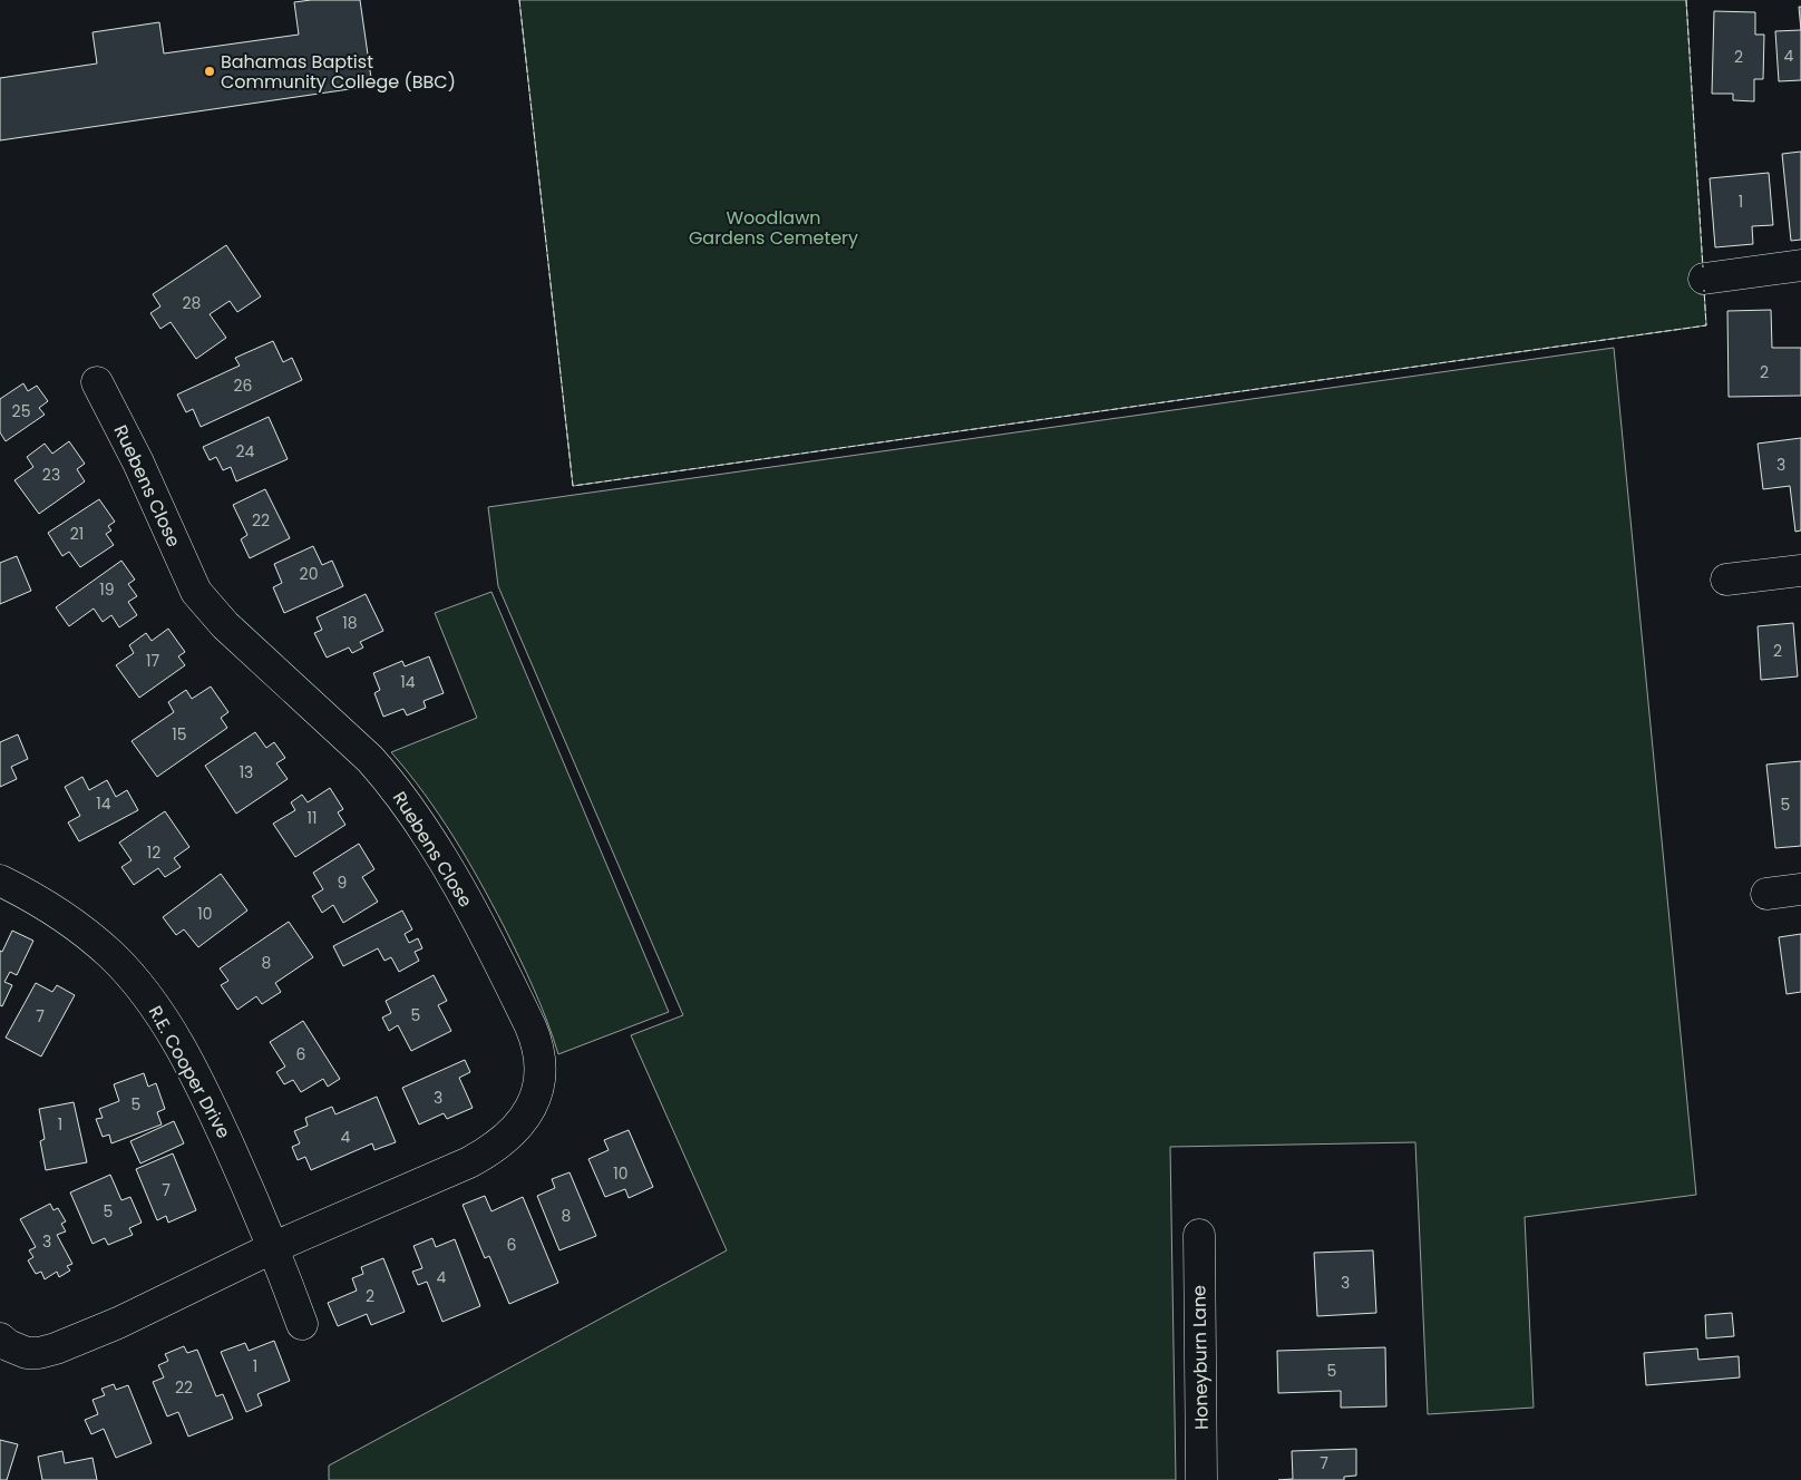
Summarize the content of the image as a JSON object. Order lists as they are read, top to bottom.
{
  "streets": {
    "street": ["Ruebens Close", "R.E. Cooper Drive", "Honeyburn Lane"]
  },
  "crossings": [
    ["Ruebens Close", "R.E. Cooper Drive"]
  ],
  "parks": ["Woodlawn Gardens Cemetery"],
  "places": ["Bahamas Baptist Community College (BBC)"],
  "house_numbers": [
    "4",
    "2",
    "1",
    "28",
    "2",
    "26",
    "25",
    "24",
    "3",
    "23",
    "22",
    "21",
    "20",
    "19",
    "18",
    "2",
    "17",
    "14",
    "15",
    "13",
    "14",
    "5",
    "11",
    "12",
    "9",
    "10",
    "8",
    "5",
    "7",
    "6",
    "3",
    "5",
    "1",
    "4",
    "10",
    "7",
    "5",
    "8",
    "3",
    "6",
    "4",
    "3",
    "2",
    "1",
    "5",
    "22",
    "7"
  ]
}
